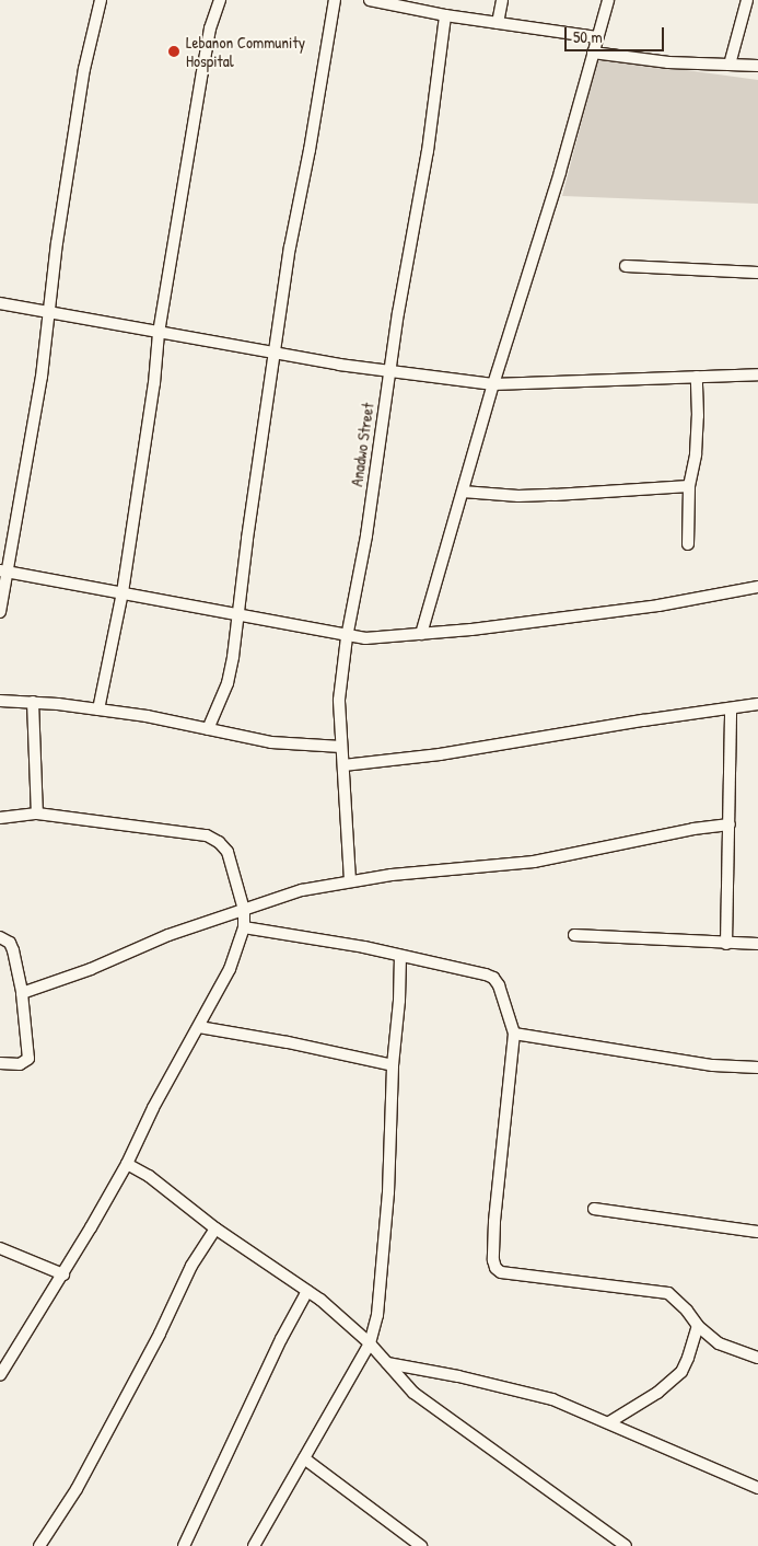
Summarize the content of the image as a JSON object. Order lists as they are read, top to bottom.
{
  "streets": {
    "street": ["Anadwo Street"]
  },
  "places": ["Lebanon Community Hospital"],
  "scale_bar": "50 m"
}
